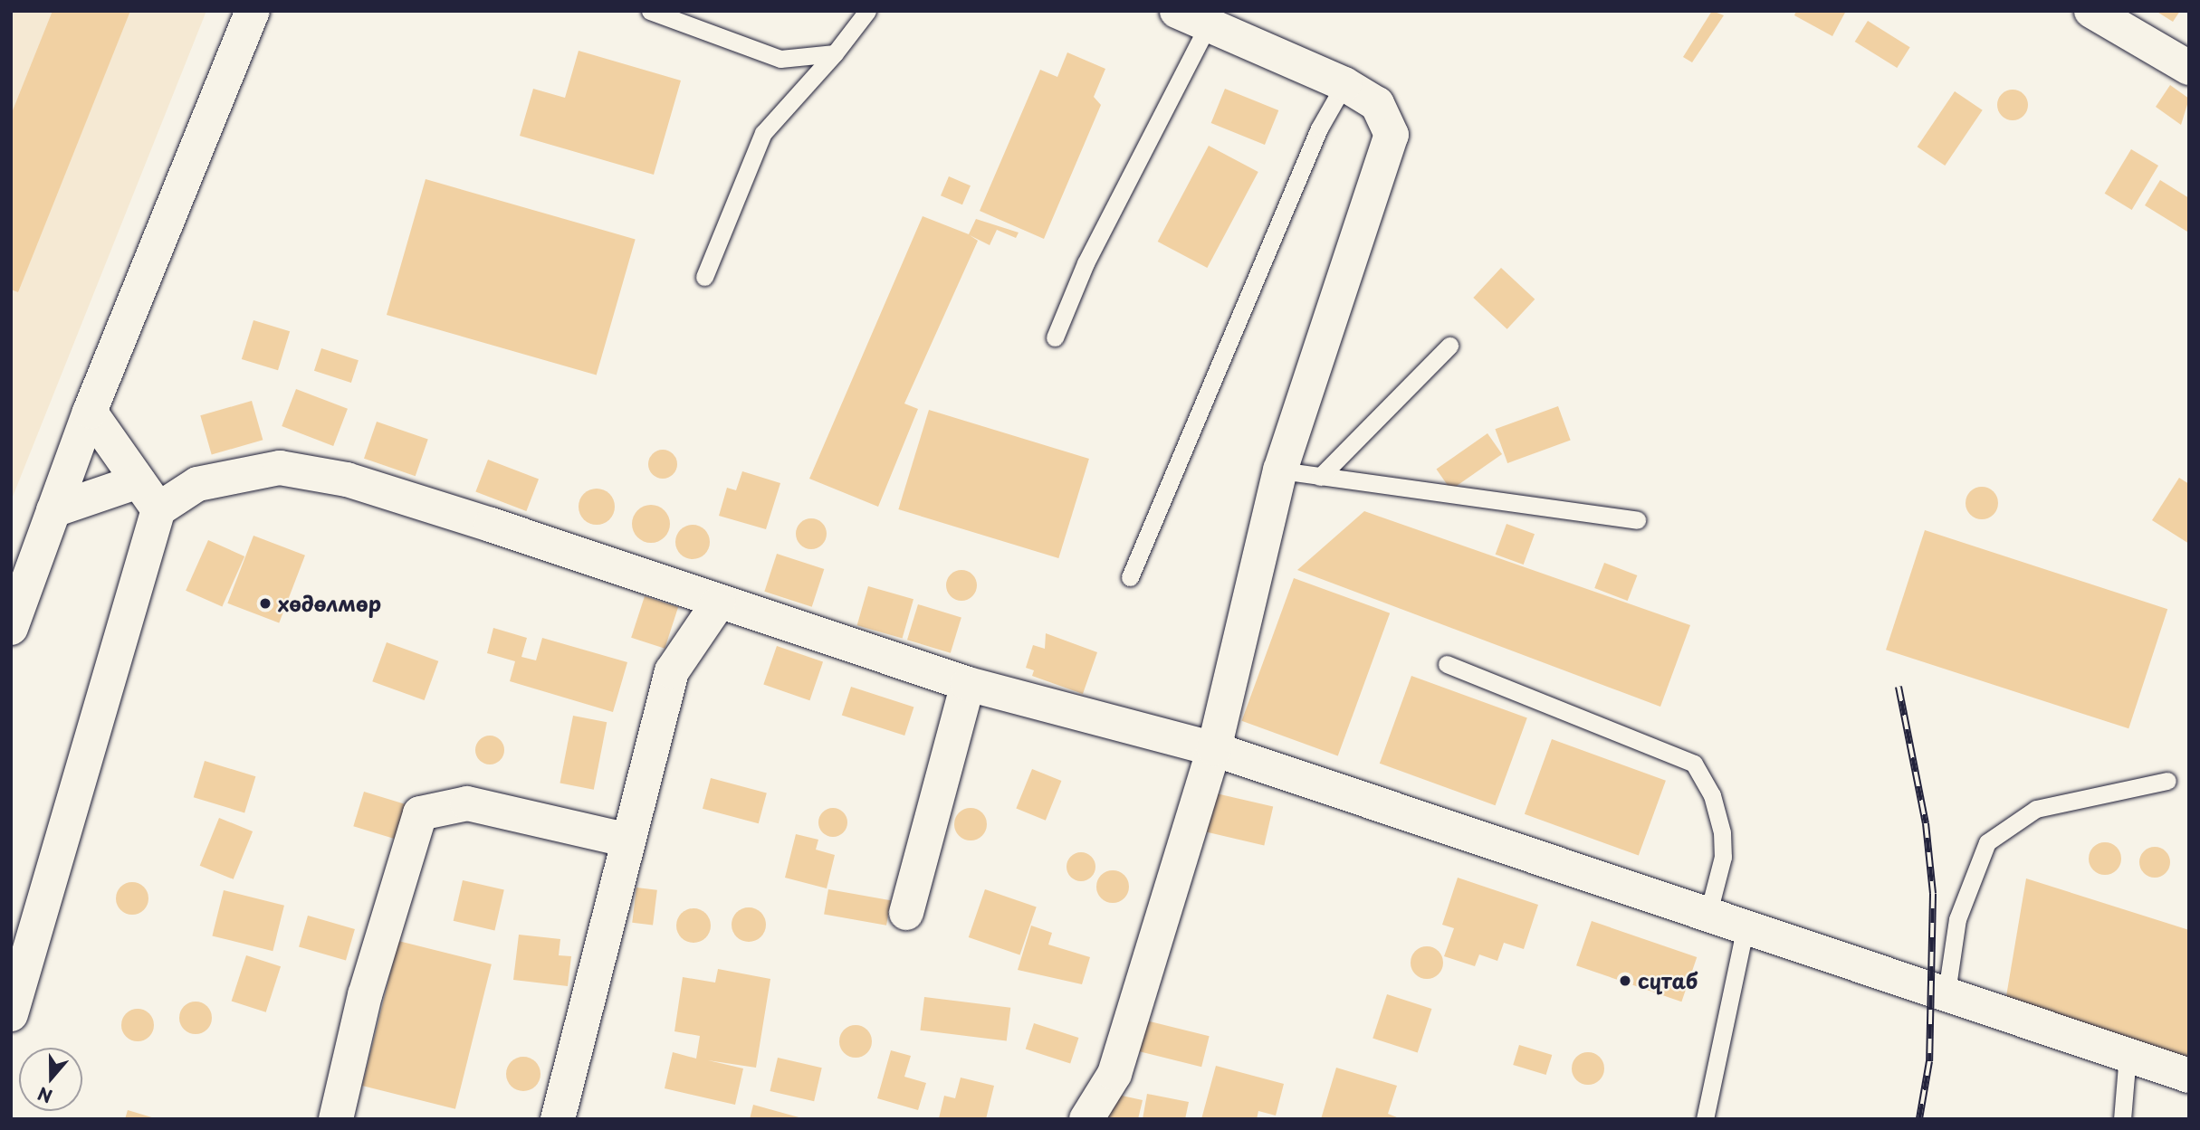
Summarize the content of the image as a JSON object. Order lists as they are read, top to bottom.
{
  "places": ["хөдөлмөр", "сүтаб"],
  "north": "bottom"
}
